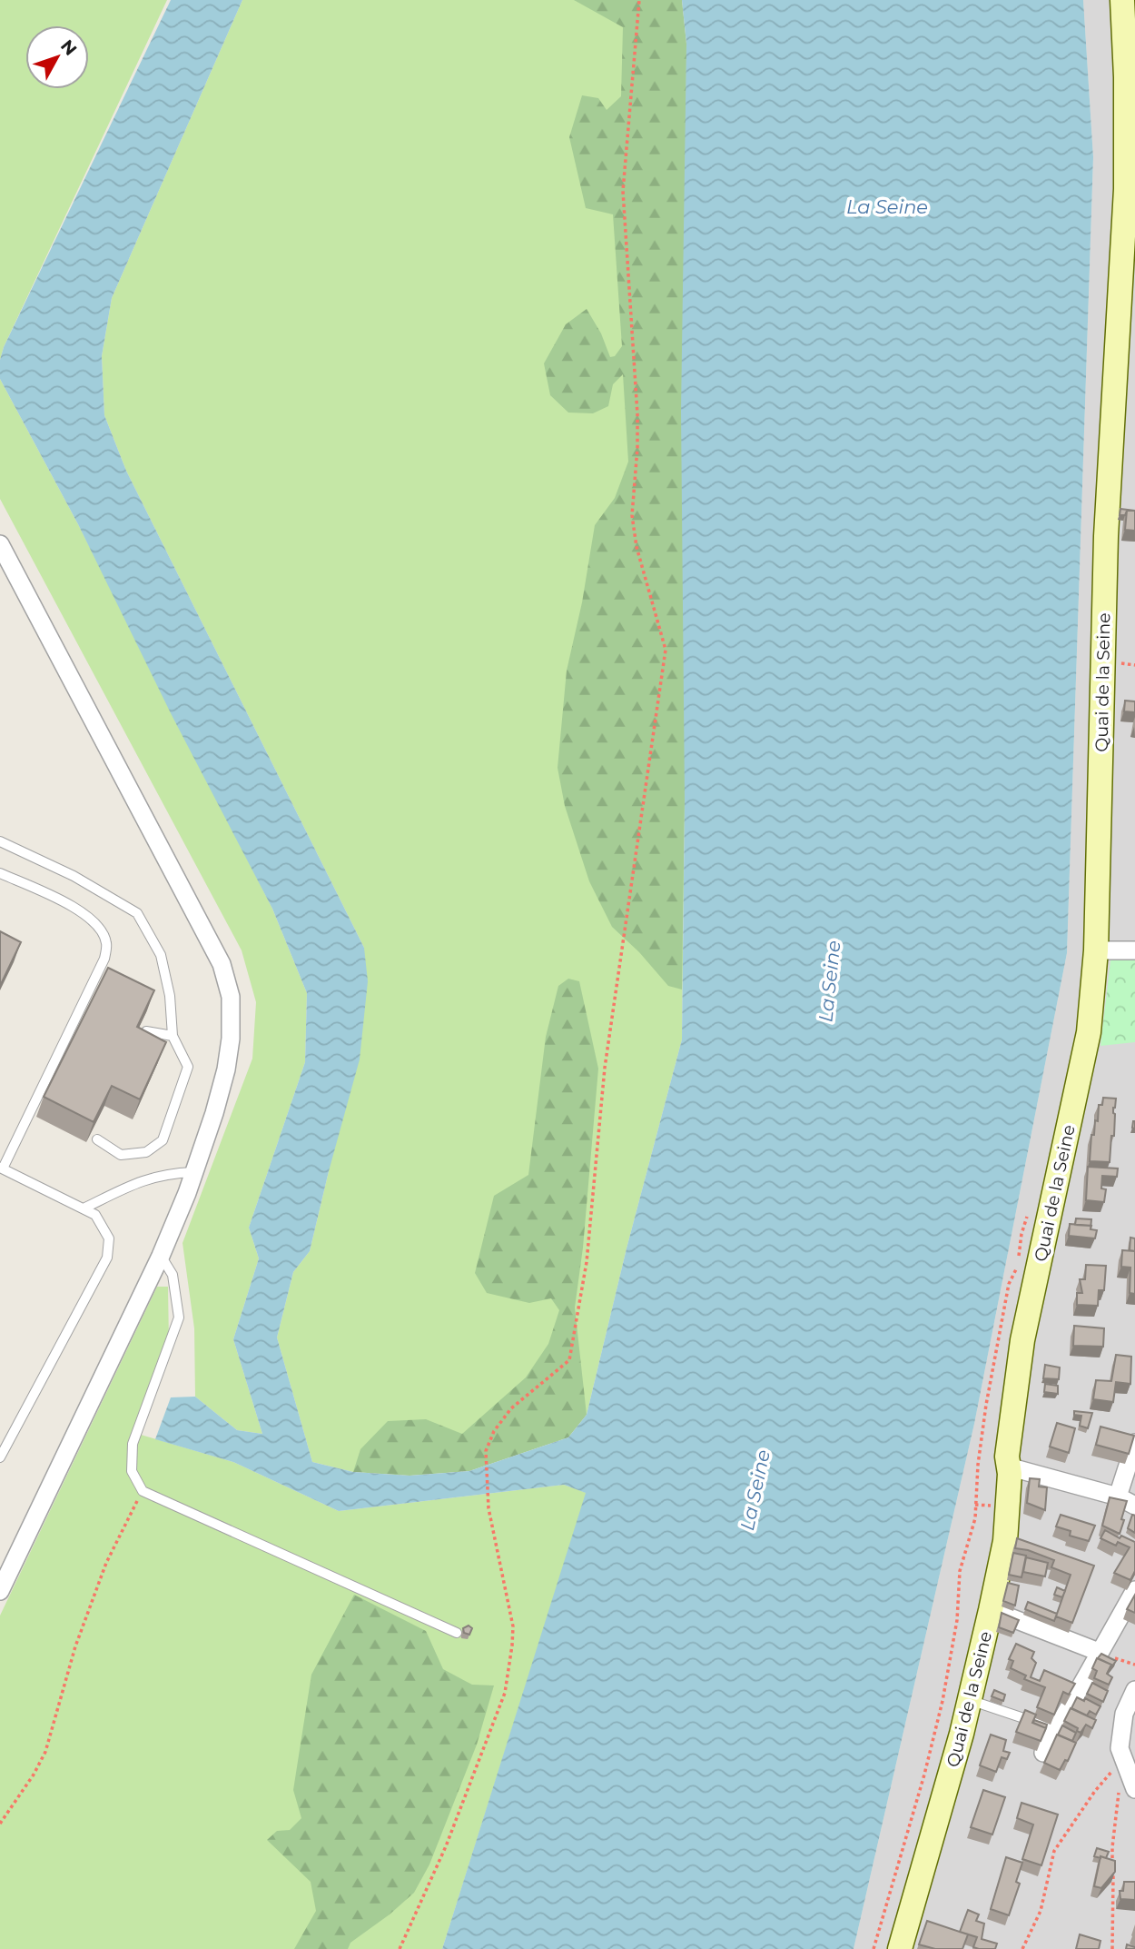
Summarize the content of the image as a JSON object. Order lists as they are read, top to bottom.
{
  "streets": {
    "street": ["Quai de la Seine"]
  },
  "water": ["La Seine"],
  "north": "top right"
}
